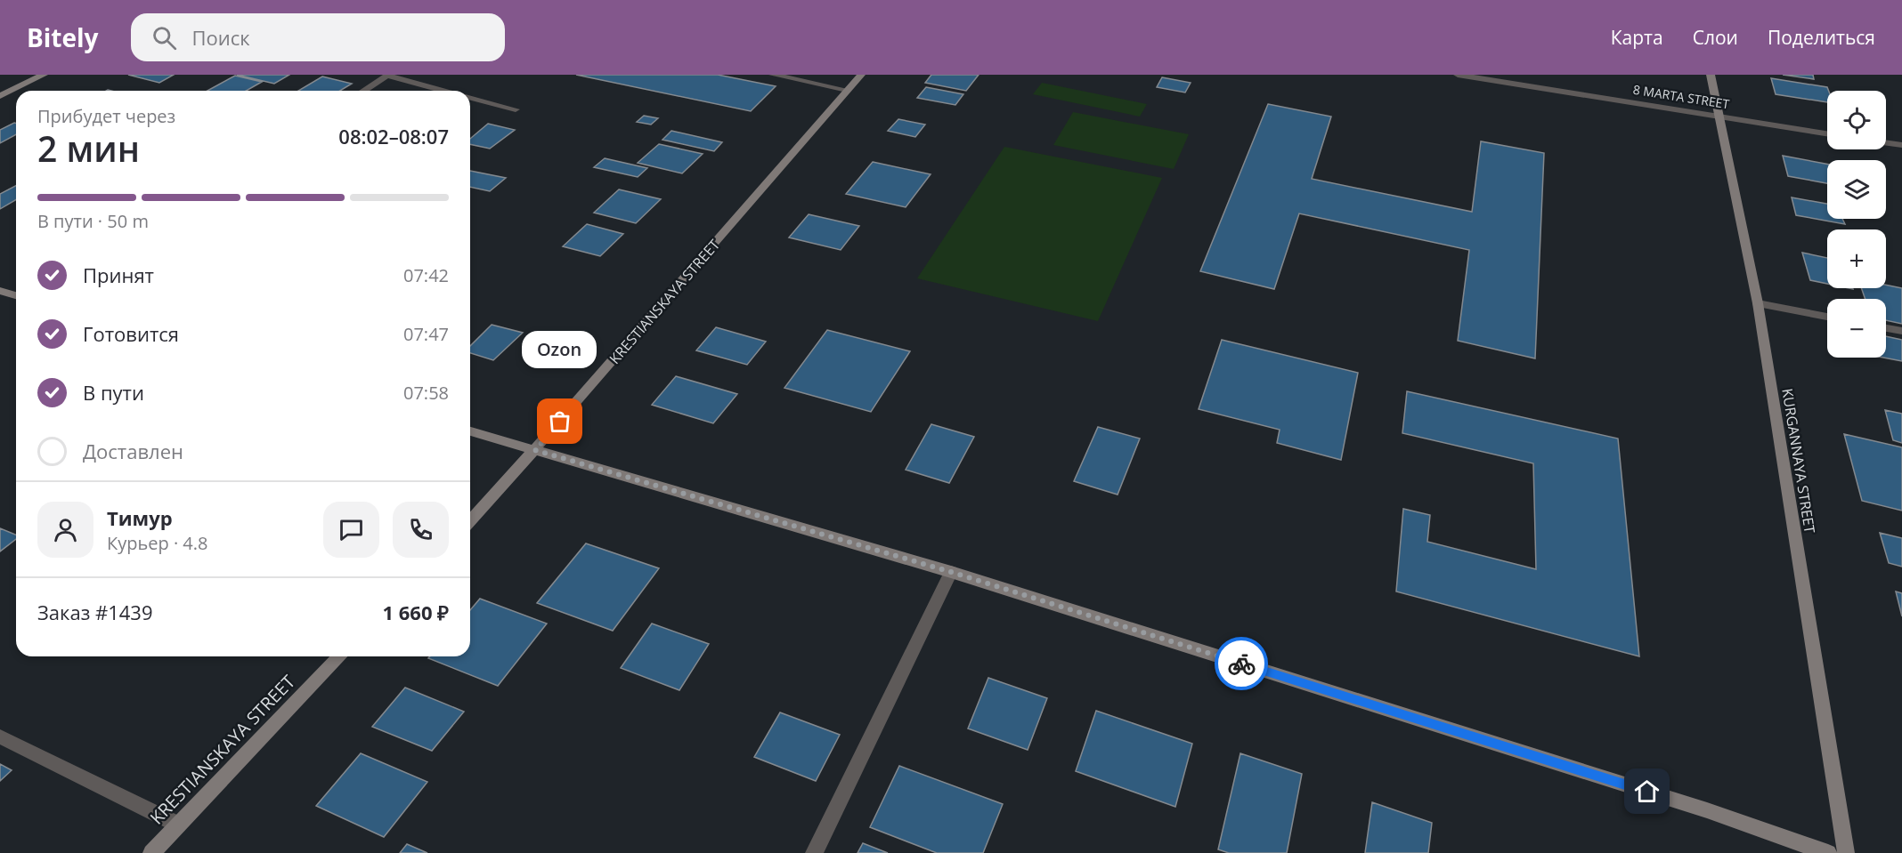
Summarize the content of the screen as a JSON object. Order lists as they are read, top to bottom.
{
  "streets": {
    "street": ["8 MARTA STREET", "KRESTIANSKAYA STREET", "KURGANNAYA STREET"]
  },
  "crossings": [
    ["8 MARTA STREET", "KURGANNAYA STREET"]
  ],
  "places": ["Ozon"],
  "page": {
    "header": "Bitely",
    "search": "Поиск",
    "nav": ["Карта", "Слои", "Поделиться"],
    "map_buttons": ["+", "−"],
    "heading": ["2 мин", "Прибудет через", "08:02–08:07"],
    "panel": [
      "Тимур",
      "Курьер · 4.8",
      "Заказ #1439",
      "1 660 ₽"
    ],
    "bar": "В пути · 50 m",
    "list": [
      ["Принят", "07:42"],
      ["Готовится", "07:47"],
      ["В пути", "07:58"],
      "Доставлен"
    ],
    "bubble": "Ozon"
  }
}
